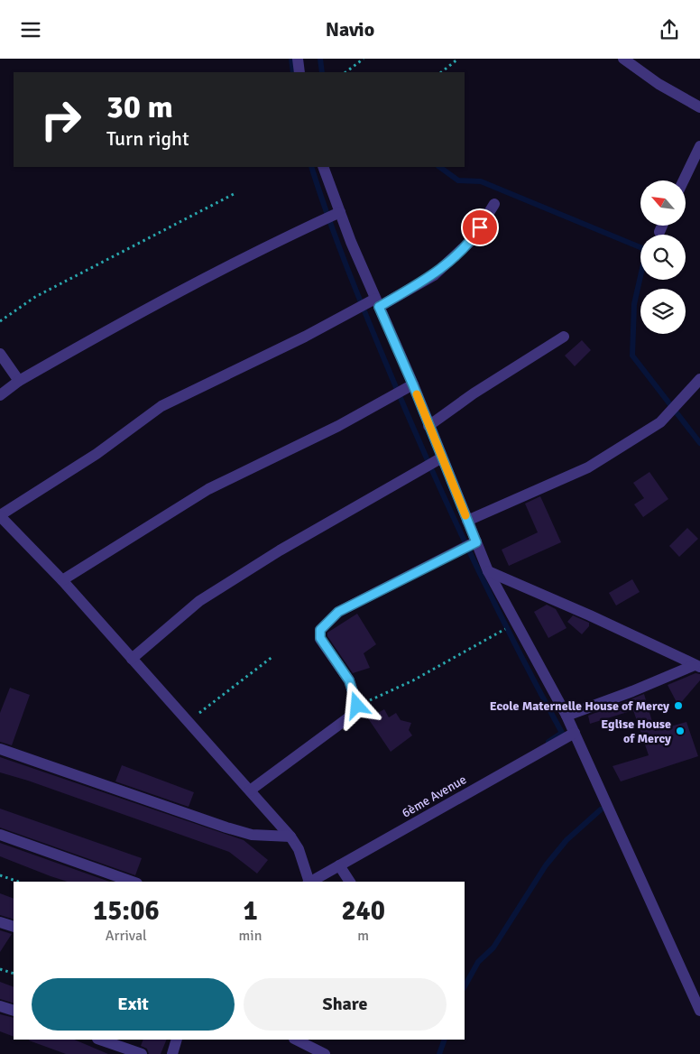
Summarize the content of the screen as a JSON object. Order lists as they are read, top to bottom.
{
  "streets": {
    "street": ["6ème Avenue"]
  },
  "places": ["Ecole Maternelle House of Mercy", "Eglise House of Mercy"],
  "north": "top left",
  "page": {
    "header": "Navio",
    "turn": ["30 m", "Turn right"],
    "eta": [
      "15:06",
      "Arrival",
      "1",
      "min",
      "240",
      "m"
    ],
    "buttons": ["Exit", "Share"]
  }
}
